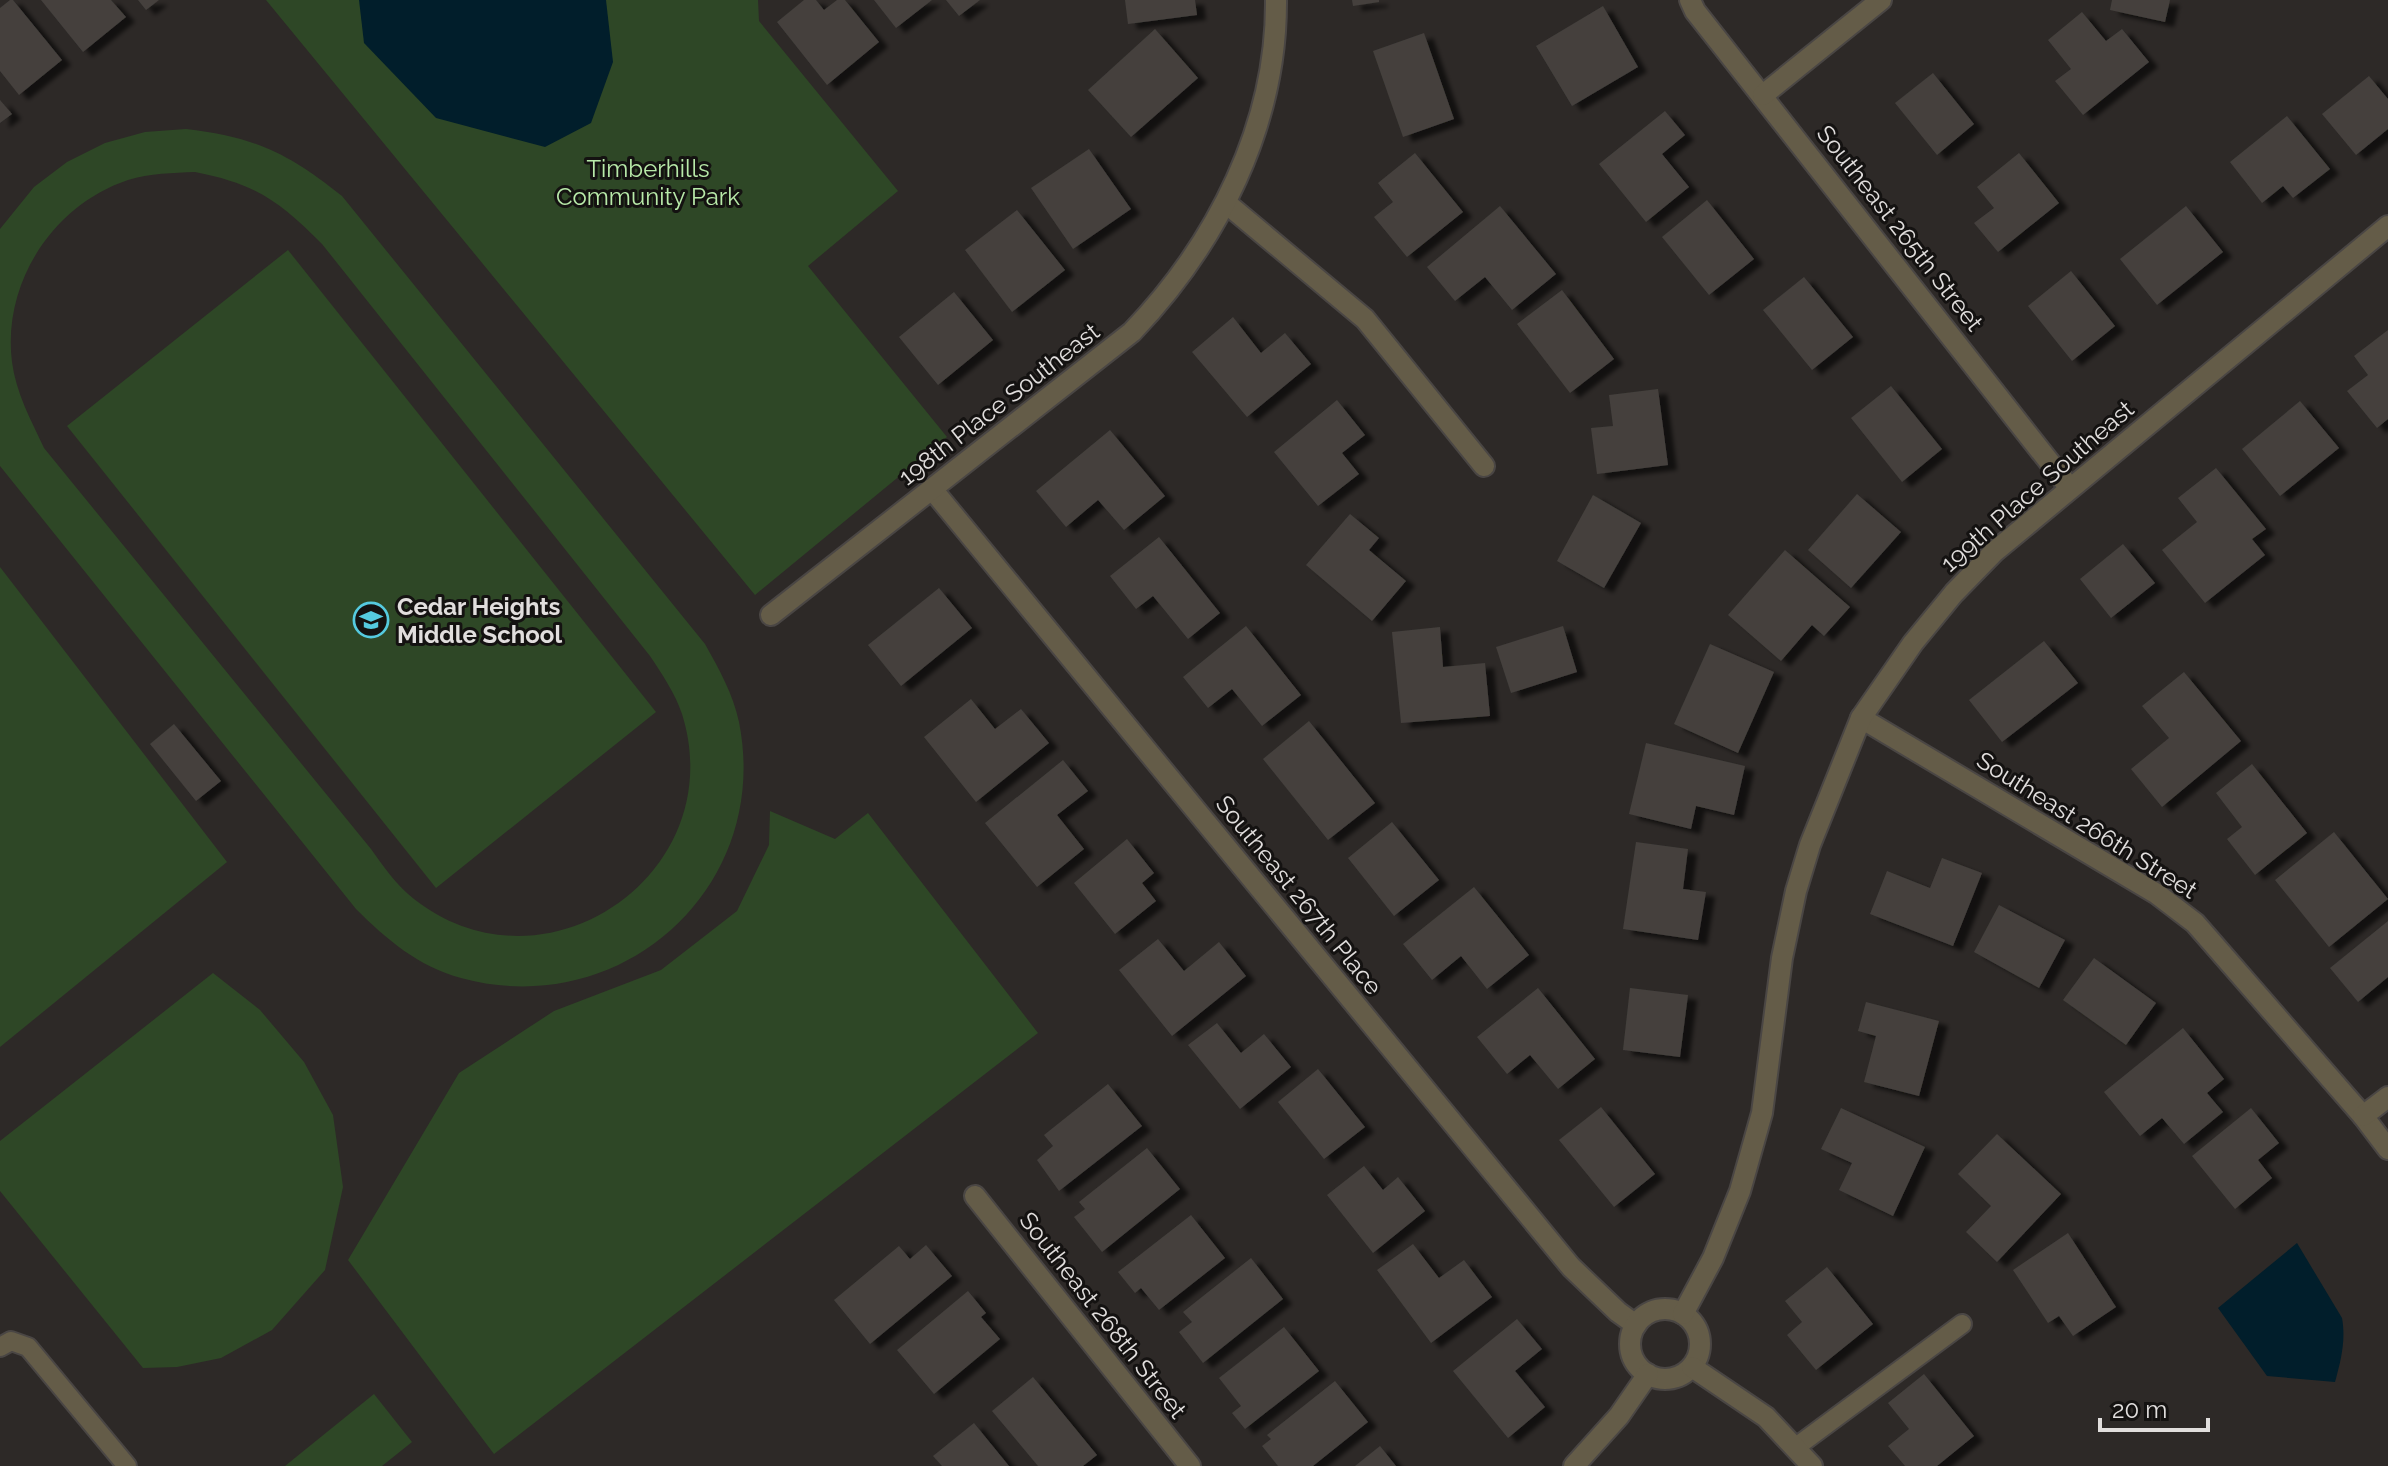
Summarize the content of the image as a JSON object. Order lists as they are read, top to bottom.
{
  "streets": {
    "street": [
      "Southeast 265th Street",
      "198th Place Southeast",
      "199th Place Southeast",
      "Southeast 266th Street",
      "Southeast 267th Place",
      "Southeast 268th Street"
    ]
  },
  "crossings": [
    ["Southeast 265th Street", "199th Place Southeast"],
    ["198th Place Southeast", "Southeast 267th Place"],
    ["199th Place Southeast", "Southeast 266th Street"],
    ["199th Place Southeast", "Southeast 267th Place"]
  ],
  "parks": ["Timberhills Community Park"],
  "places": {
    "school or university": ["Cedar Heights Middle School"]
  },
  "scale_bar": "20 m"
}
